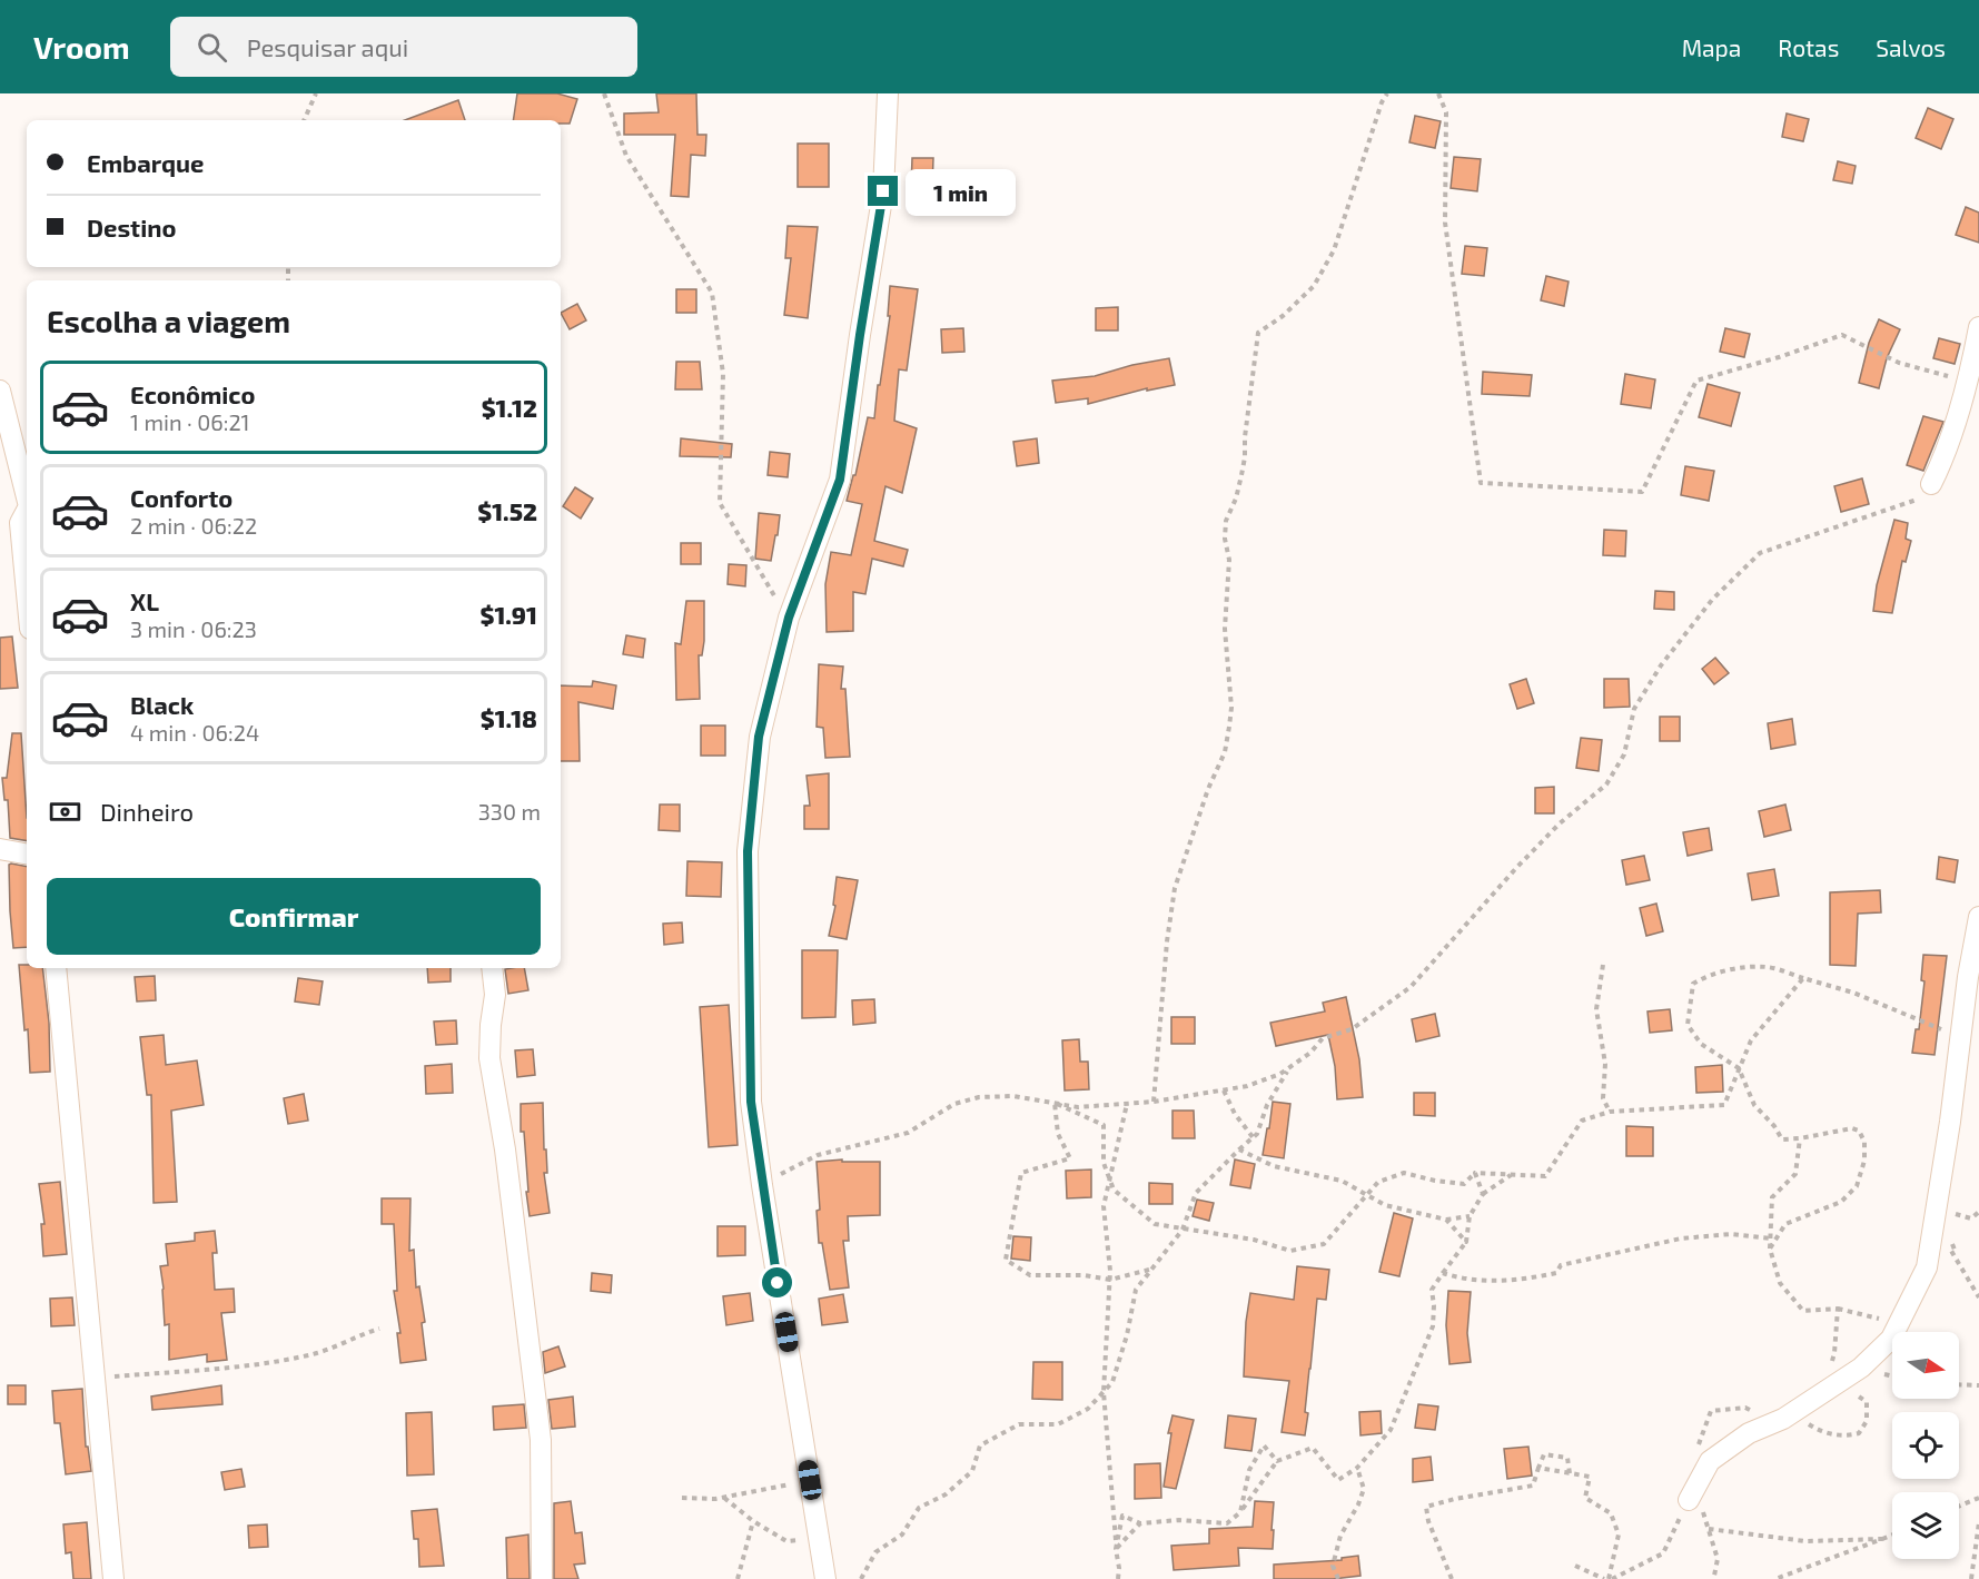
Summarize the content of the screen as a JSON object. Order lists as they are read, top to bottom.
{
  "north": "right",
  "page": {
    "header": "Vroom",
    "search": "Pesquisar aqui",
    "nav": ["Mapa", "Rotas", "Salvos"],
    "banner": ["Embarque", "Destino"],
    "bubble": "1 min",
    "heading": "Escolha a viagem",
    "list": [
      {
        "name": "Econômico",
        "note": "1 min · 06:21",
        "value": "$1.12"
      },
      {
        "name": "Conforto",
        "note": "2 min · 06:22",
        "value": "$1.52"
      },
      {
        "name": "XL",
        "note": "3 min · 06:23",
        "value": "$1.91"
      },
      {
        "name": "Black",
        "note": "4 min · 06:24",
        "value": "$1.18"
      }
    ],
    "pay": ["Dinheiro", "330 m"],
    "buttons": "Confirmar"
  }
}
